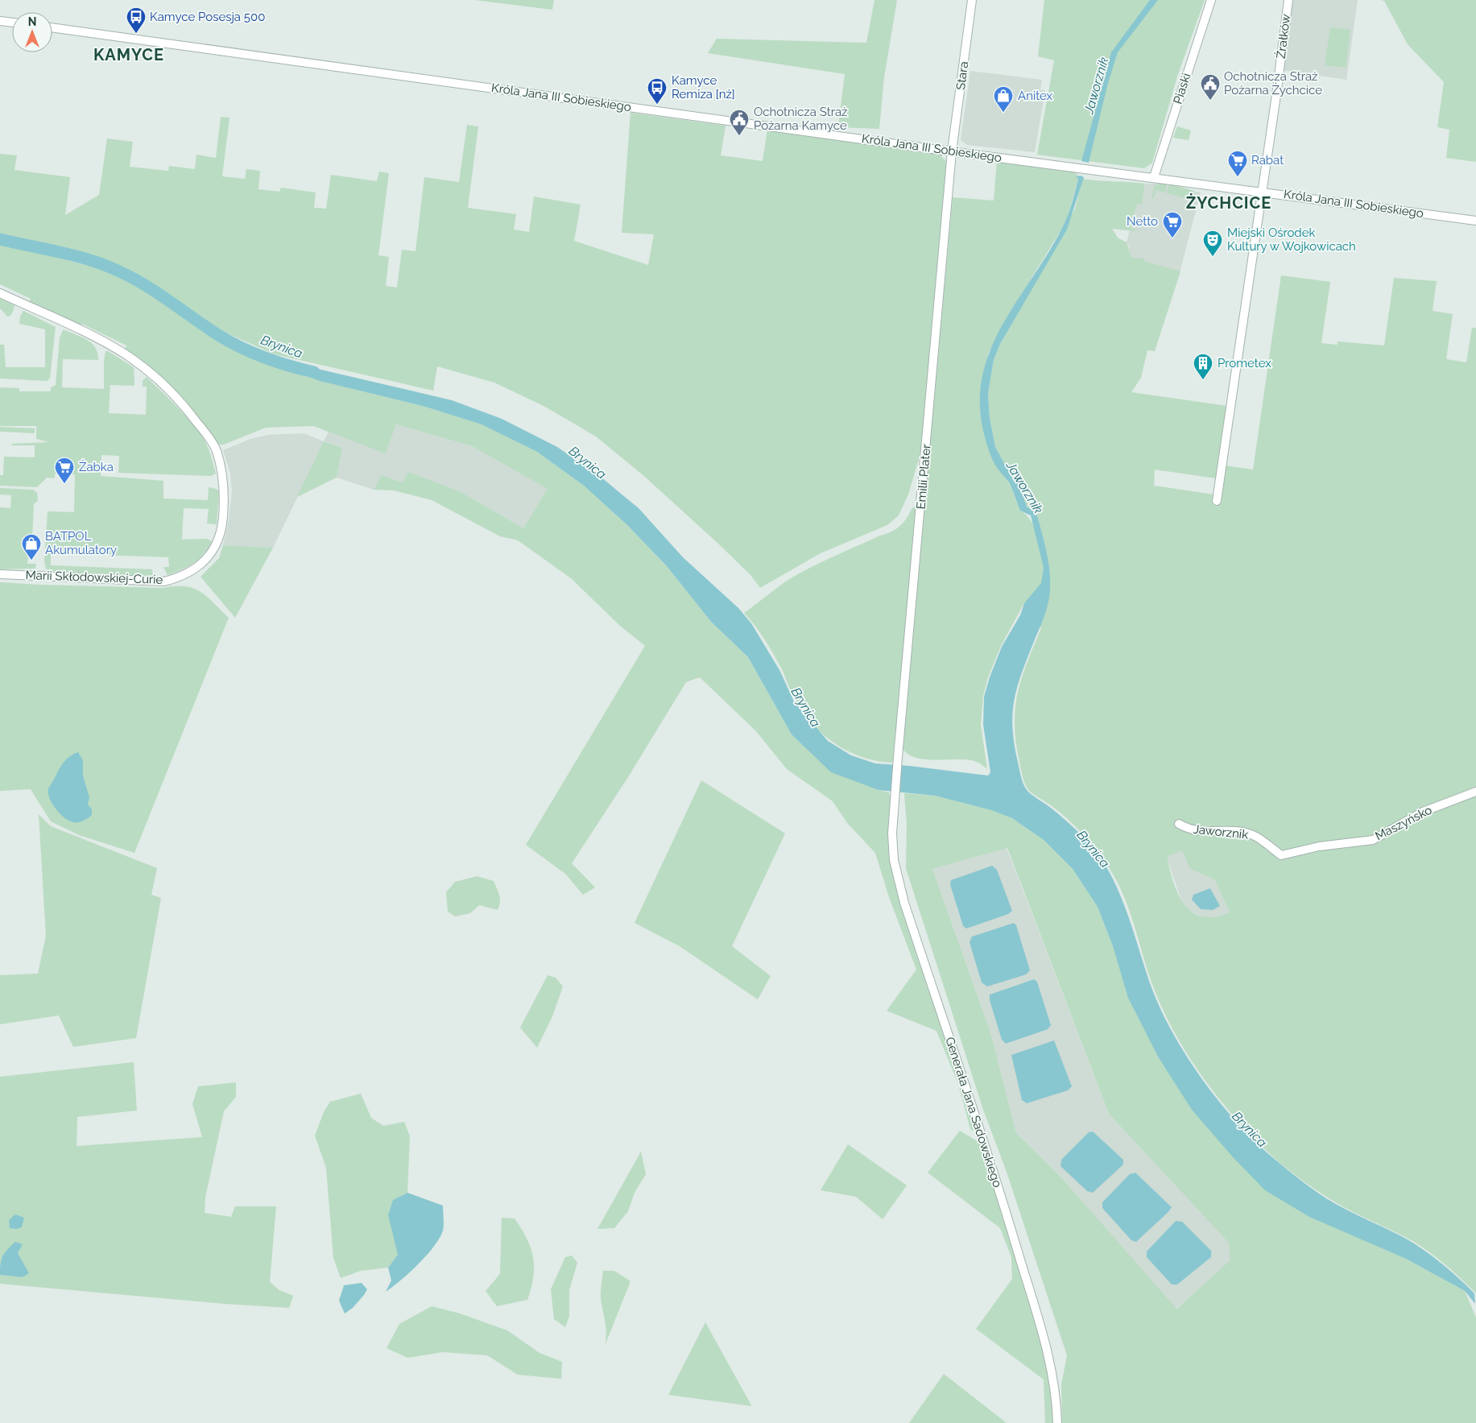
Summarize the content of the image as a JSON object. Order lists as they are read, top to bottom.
{
  "streets": {
    "street": [
      "Źrałków",
      "Stara",
      "Piaski",
      "Króla Jana III Sobieskiego",
      "Emilii Plater",
      "Marii Skłodowskiej-Curie",
      "Maszyńsko",
      "Jaworznik",
      "Generała Jana Sadowskiego"
    ]
  },
  "crossings": [
    ["Źrałków", "Króla Jana III Sobieskiego"],
    ["Stara", "Króla Jana III Sobieskiego"],
    ["Stara", "Emilii Plater"],
    ["Piaski", "Króla Jana III Sobieskiego"],
    ["Króla Jana III Sobieskiego", "Emilii Plater"],
    ["Emilii Plater", "Generała Jana Sadowskiego"],
    ["Maszyńsko", "Jaworznik"]
  ],
  "districts": ["KAMYCE", "ŻYCHCICE"],
  "water": ["Jaworznik", "Brynica"],
  "places": {
    "bus stop": ["Kamyce Posesja 500", "Kamyce Remiza [nż]"],
    "public building": ["Ochotnicza Straż Pożarna Żychcice", "Ochotnicza Straż Pożarna Kamyce"],
    "shop": ["Anitex", "BATPOL Akumulatory"],
    "supermarket": ["Rabat", "Netto", "Żabka"],
    "theatre": ["Miejski Ośrodek Kultury w Wojkowicach"],
    "building": ["Prometex"]
  },
  "north": "top"
}
